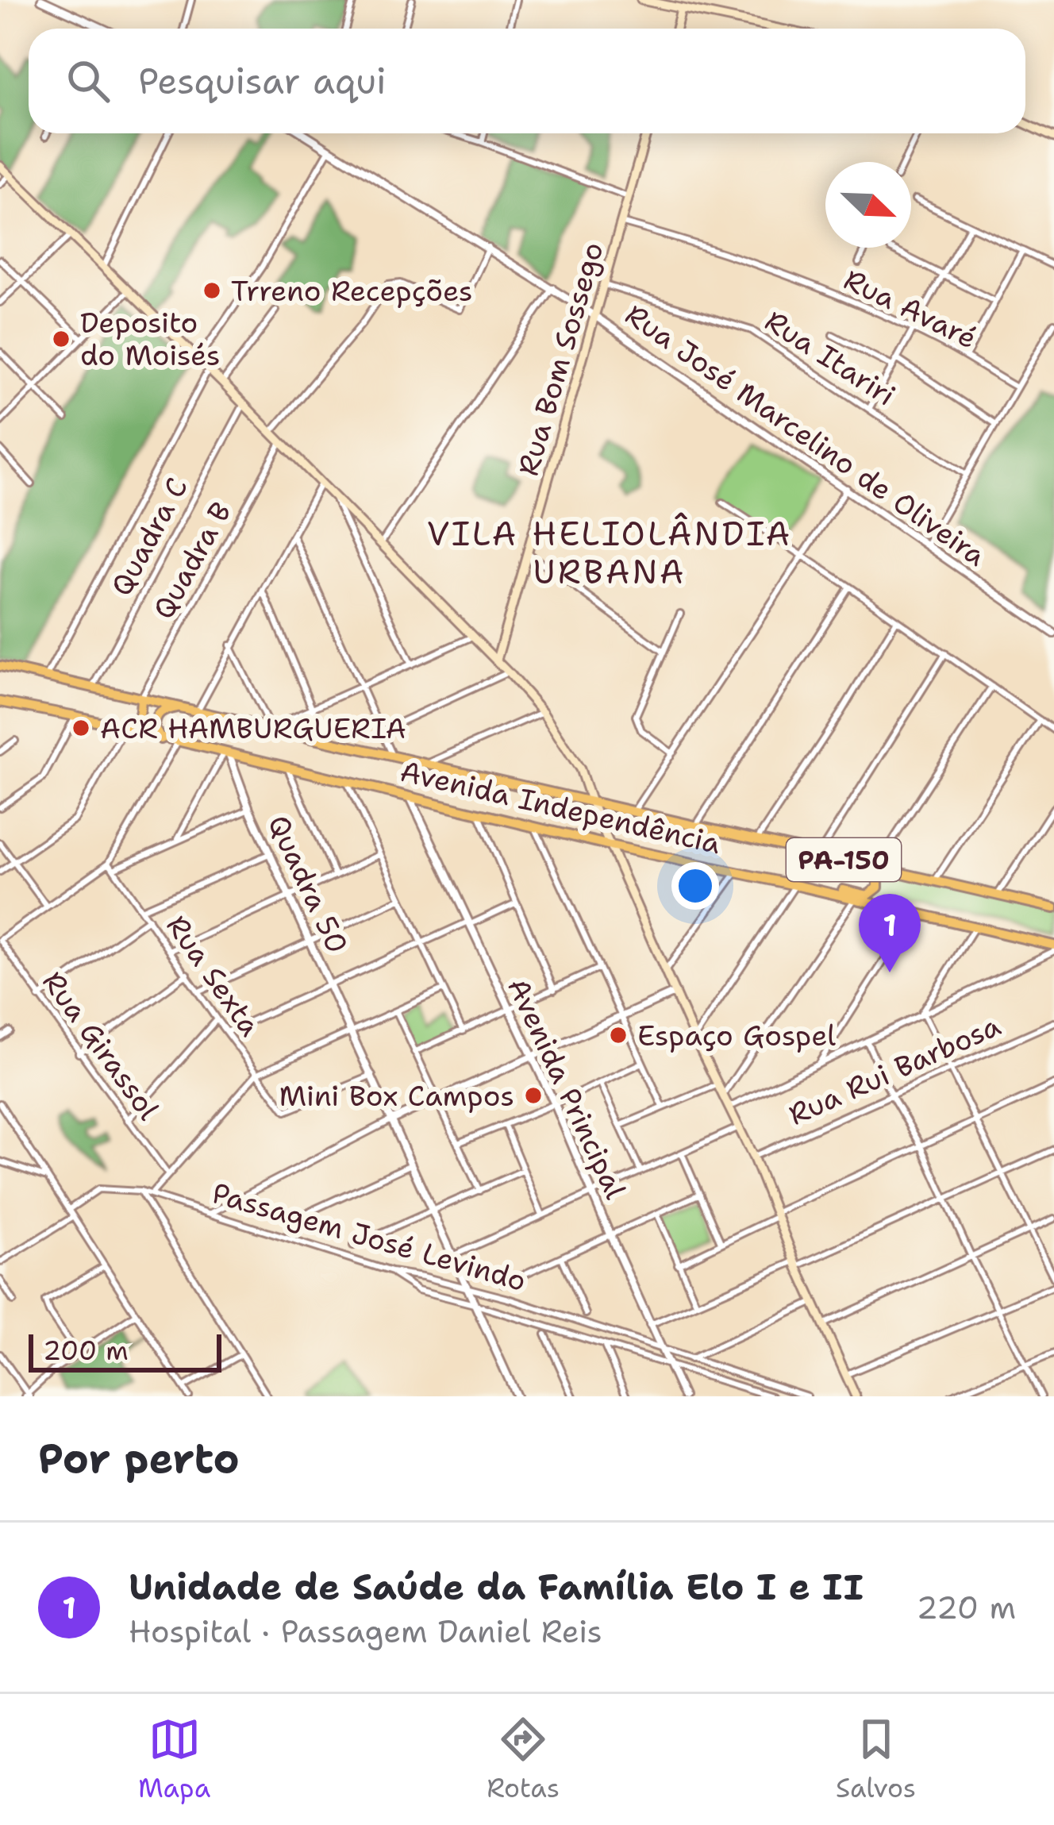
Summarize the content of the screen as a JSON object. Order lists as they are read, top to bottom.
{
  "streets": {
    "main road": ["Rua Bom Sossego", "Avenida Independência", "PA-150"],
    "street": [
      "Rua Avaré",
      "Rua Itariri",
      "Rua José Marcelino de Oliveira",
      "Quadra C",
      "Quadra B",
      "Quadra 50",
      "Rua Sexta",
      "Rua Girassol",
      "Rua Rui Barbosa",
      "Avenida Principal",
      "Passagem José Levindo"
    ]
  },
  "crossings": [
    ["Rua Avaré", "Rua Bom Sossego"],
    ["Rua Itariri", "Rua Bom Sossego"],
    ["Rua Bom Sossego", "Rua José Marcelino de Oliveira"],
    ["Quadra C", "Avenida Independência"],
    ["Quadra B", "Avenida Independência"],
    ["Avenida Independência", "Quadra 50"],
    ["Avenida Independência", "Avenida Principal"],
    ["Quadra 50", "Rua Sexta"],
    ["Quadra 50", "Passagem José Levindo"],
    ["Avenida Principal", "Passagem José Levindo"]
  ],
  "districts": ["VILA HELIOLÂNDIA URBANA"],
  "places": [
    "Trreno Recepções",
    "Deposito do Moisés",
    "ACR HAMBURGUERIA",
    "Espaço Gospel",
    "Mini Box Campos"
  ],
  "scale_bar": "200 m",
  "north": "bottom right",
  "page": {
    "search": "Pesquisar aqui",
    "pins": "1",
    "scale": "200 m",
    "heading": "Por perto",
    "list": [
      {
        "mark": "1",
        "name": "Unidade de Saúde da Família Elo I e II",
        "note": "Hospital · Passagem Daniel Reis",
        "value": "220 m"
      }
    ],
    "nav": ["Mapa", "Rotas", "Salvos"]
  }
}
